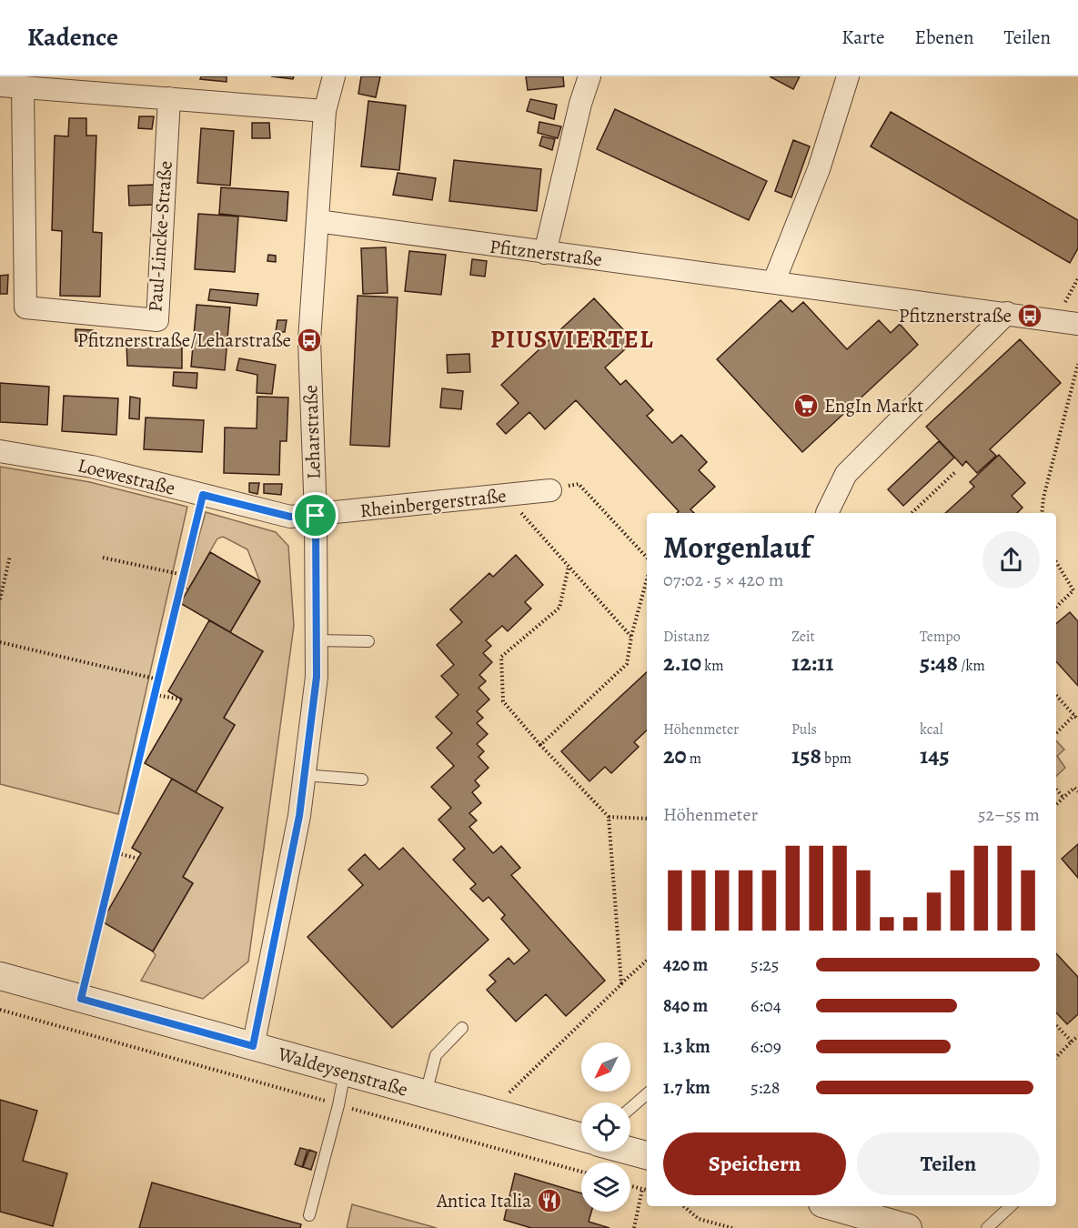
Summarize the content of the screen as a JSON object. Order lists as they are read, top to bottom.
{
  "streets": {
    "street": [
      "Paul-Lincke-Straße",
      "Pfitznerstraße",
      "Leharstraße",
      "Loewestraße",
      "Rheinbergerstraße",
      "Waldeysenstraße"
    ]
  },
  "crossings": [
    ["Pfitznerstraße", "Leharstraße"],
    ["Leharstraße", "Loewestraße"],
    ["Leharstraße", "Rheinbergerstraße"],
    ["Leharstraße", "Waldeysenstraße"],
    ["Loewestraße", "Rheinbergerstraße"]
  ],
  "districts": ["PIUSVIERTEL"],
  "places": {
    "bus stop": ["Pfitznerstraße", "Pfitznerstraße/Leharstraße"],
    "supermarket": ["EngIn Markt"],
    "restaurant": ["Antica Italia"]
  },
  "north": "bottom left",
  "page": {
    "header": "Kadence",
    "nav": ["Karte", "Ebenen", "Teilen"],
    "heading": ["Morgenlauf", "07:02 · 5 × 420 m"],
    "stats": [
      ["Distanz", "2.10 km"],
      ["Zeit", "12:11"],
      ["Tempo", "5:48 /km"],
      ["Höhenmeter", "20 m"],
      ["Puls", "158 bpm"],
      ["kcal", "145"]
    ],
    "chart": ["Höhenmeter", "52–55 m"],
    "list": [
      {
        "name": "420 m",
        "note": "5:25"
      },
      {
        "name": "840 m",
        "note": "6:04"
      },
      {
        "name": "1.3 km",
        "note": "6:09"
      },
      {
        "name": "1.7 km",
        "note": "5:28"
      }
    ],
    "buttons": ["Speichern", "Teilen"]
  }
}
